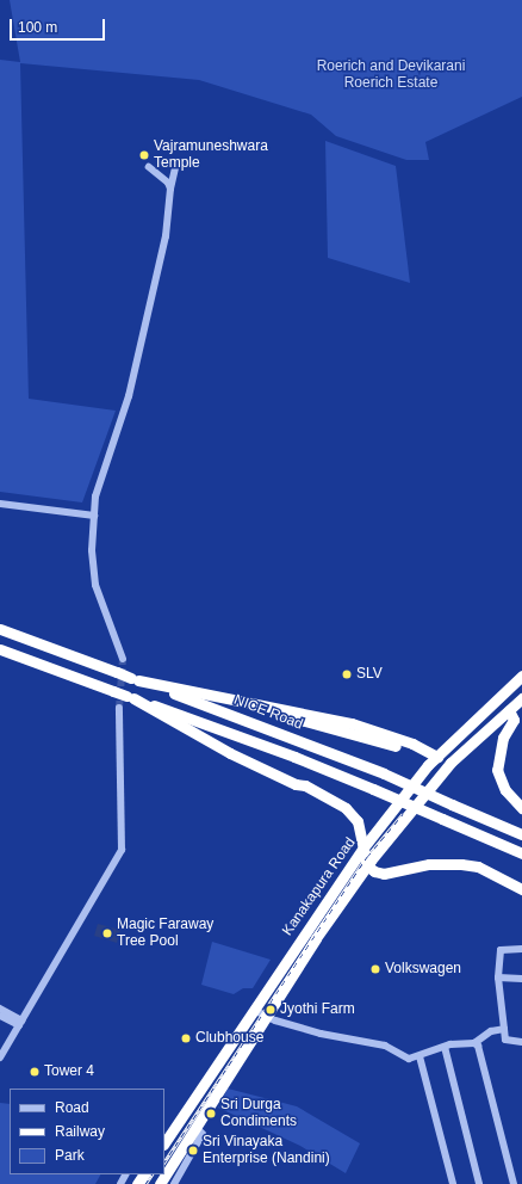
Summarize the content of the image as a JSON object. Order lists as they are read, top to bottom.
{
  "streets": {
    "highway": ["NICE Road", "Kanakapura Road"]
  },
  "parks": ["Roerich and Devikarani Roerich Estate"],
  "places": [
    "Vajramuneshwara Temple",
    "SLV",
    "Magic Faraway Tree Pool",
    "Volkswagen",
    "Jyothi Farm",
    "Clubhouse",
    "Tower 4",
    "Sri Durga Condiments",
    "Sri Vinayaka Enterprise (Nandini)"
  ],
  "legend": ["Road", "Railway", "Park"],
  "scale_bar": "100 m"
}
